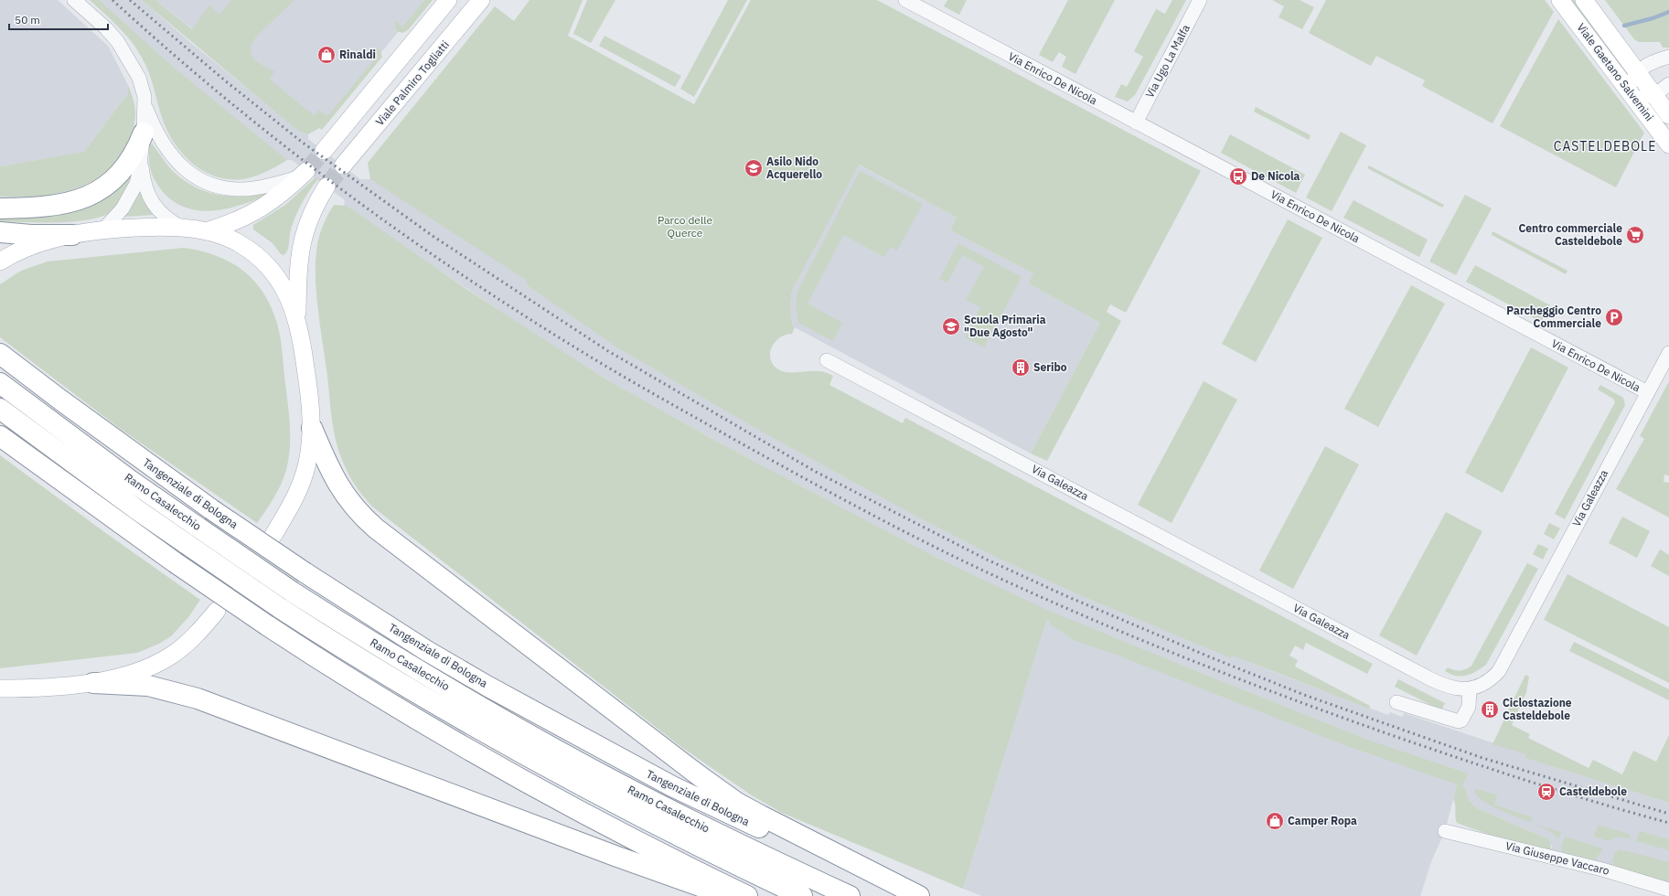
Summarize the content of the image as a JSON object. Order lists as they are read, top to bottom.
{
  "streets": {
    "highway": ["Tangenziale di Bologna", "Ramo Casalecchio"],
    "main road": ["Viale Gaetano Salvemini", "Viale Palmiro Togliatti"],
    "street": [
      "Via Ugo La Malfa",
      "Via Enrico De Nicola",
      "Via Galeazza",
      "Via Giuseppe Vaccaro"
    ]
  },
  "crossings": [
    ["Via Ugo La Malfa", "Via Enrico De Nicola"],
    ["Via Enrico De Nicola", "Via Galeazza"]
  ],
  "districts": ["CASTELDEBOLE"],
  "parks": ["Parco delle Querce"],
  "places": {
    "shop": ["Rinaldi", "Camper Ropa"],
    "school or university": ["Asilo Nido Acquerello", "Scuola Primaria \"Due Agosto\""],
    "bus stop": ["De Nicola"],
    "supermarket": ["Centro commerciale Casteldebole"],
    "parking": ["Parcheggio Centro Commerciale"],
    "building": ["Seribo", "Ciclostazione Casteldebole"],
    "station": ["Casteldebole"]
  },
  "scale_bar": "50 m"
}
